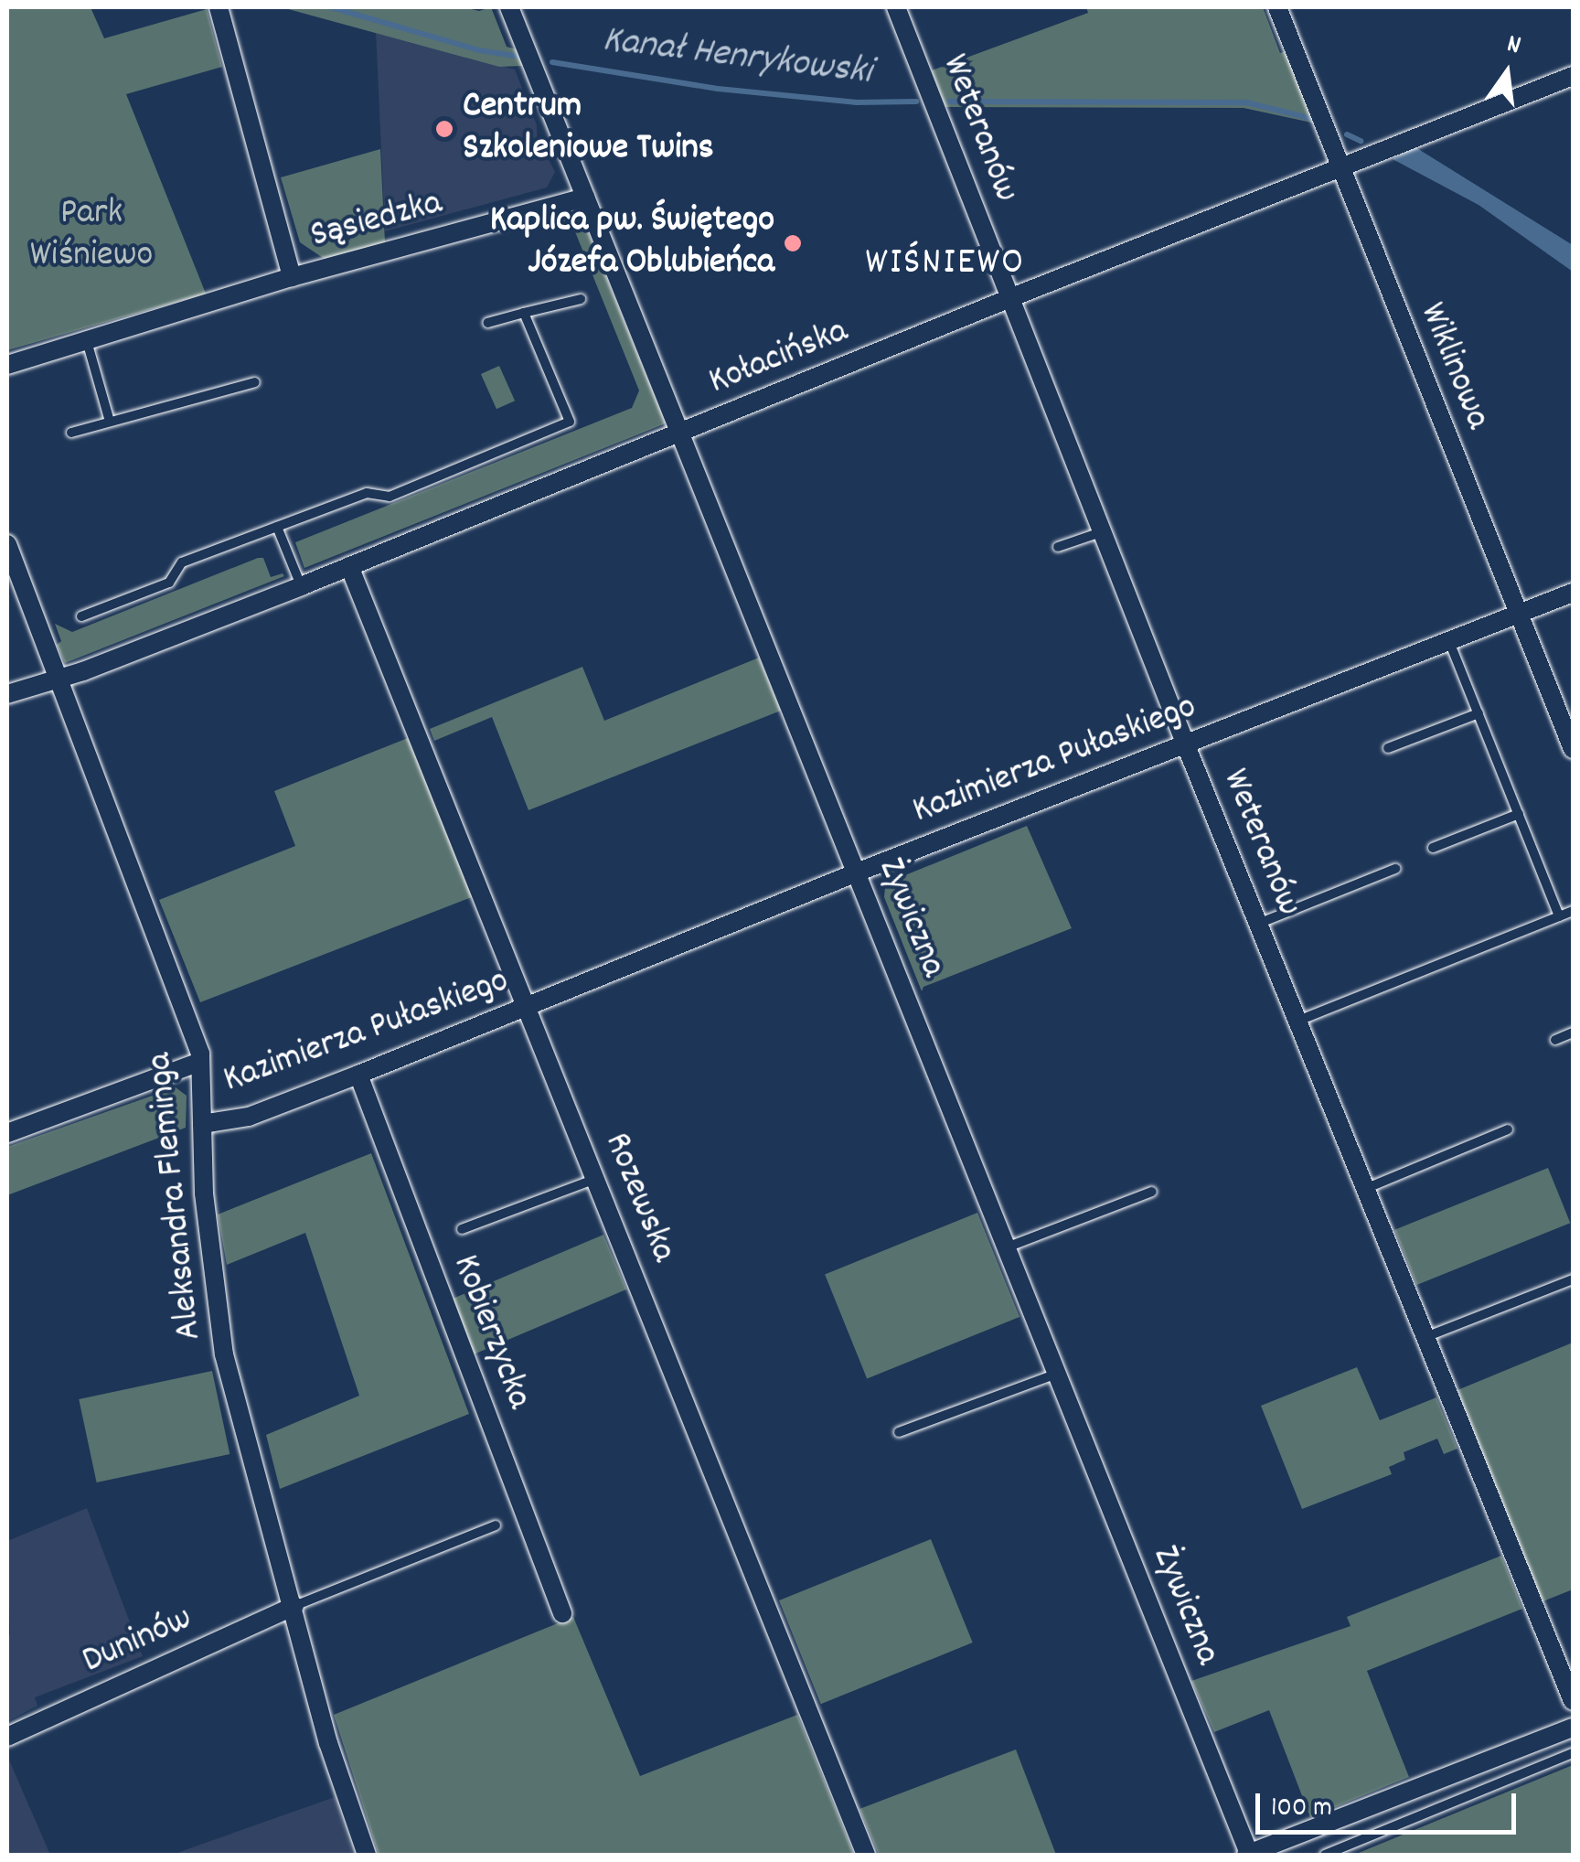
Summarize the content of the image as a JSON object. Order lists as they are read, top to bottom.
{
  "streets": {
    "street": [
      "Weteranów",
      "Sąsiedzka",
      "Kołacińska",
      "Wiklinowa",
      "Kazimierza Pułaskiego",
      "Żywiczna",
      "Aleksandra Fleminga",
      "Rozewska",
      "Kobierzycka",
      "Duninów"
    ]
  },
  "crossings": [
    ["Weteranów", "Kołacińska"],
    ["Weteranów", "Kazimierza Pułaskiego"],
    ["Sąsiedzka", "Żywiczna"],
    ["Kołacińska", "Wiklinowa"],
    ["Kołacińska", "Żywiczna"],
    ["Kołacińska", "Aleksandra Fleminga"],
    ["Kołacińska", "Rozewska"],
    ["Wiklinowa", "Kazimierza Pułaskiego"],
    ["Kazimierza Pułaskiego", "Żywiczna"],
    ["Kazimierza Pułaskiego", "Aleksandra Fleminga"],
    ["Kazimierza Pułaskiego", "Rozewska"],
    ["Kazimierza Pułaskiego", "Kobierzycka"],
    ["Aleksandra Fleminga", "Duninów"]
  ],
  "districts": ["WIŚNIEWO"],
  "water": ["Kanał Henrykowski"],
  "parks": ["Park Wiśniewo"],
  "places": ["Centrum Szkoleniowe Twins", "Kaplica pw. Świętego Józefa Oblubieńca"],
  "scale_bar": "100 m",
  "north": "top"
}
